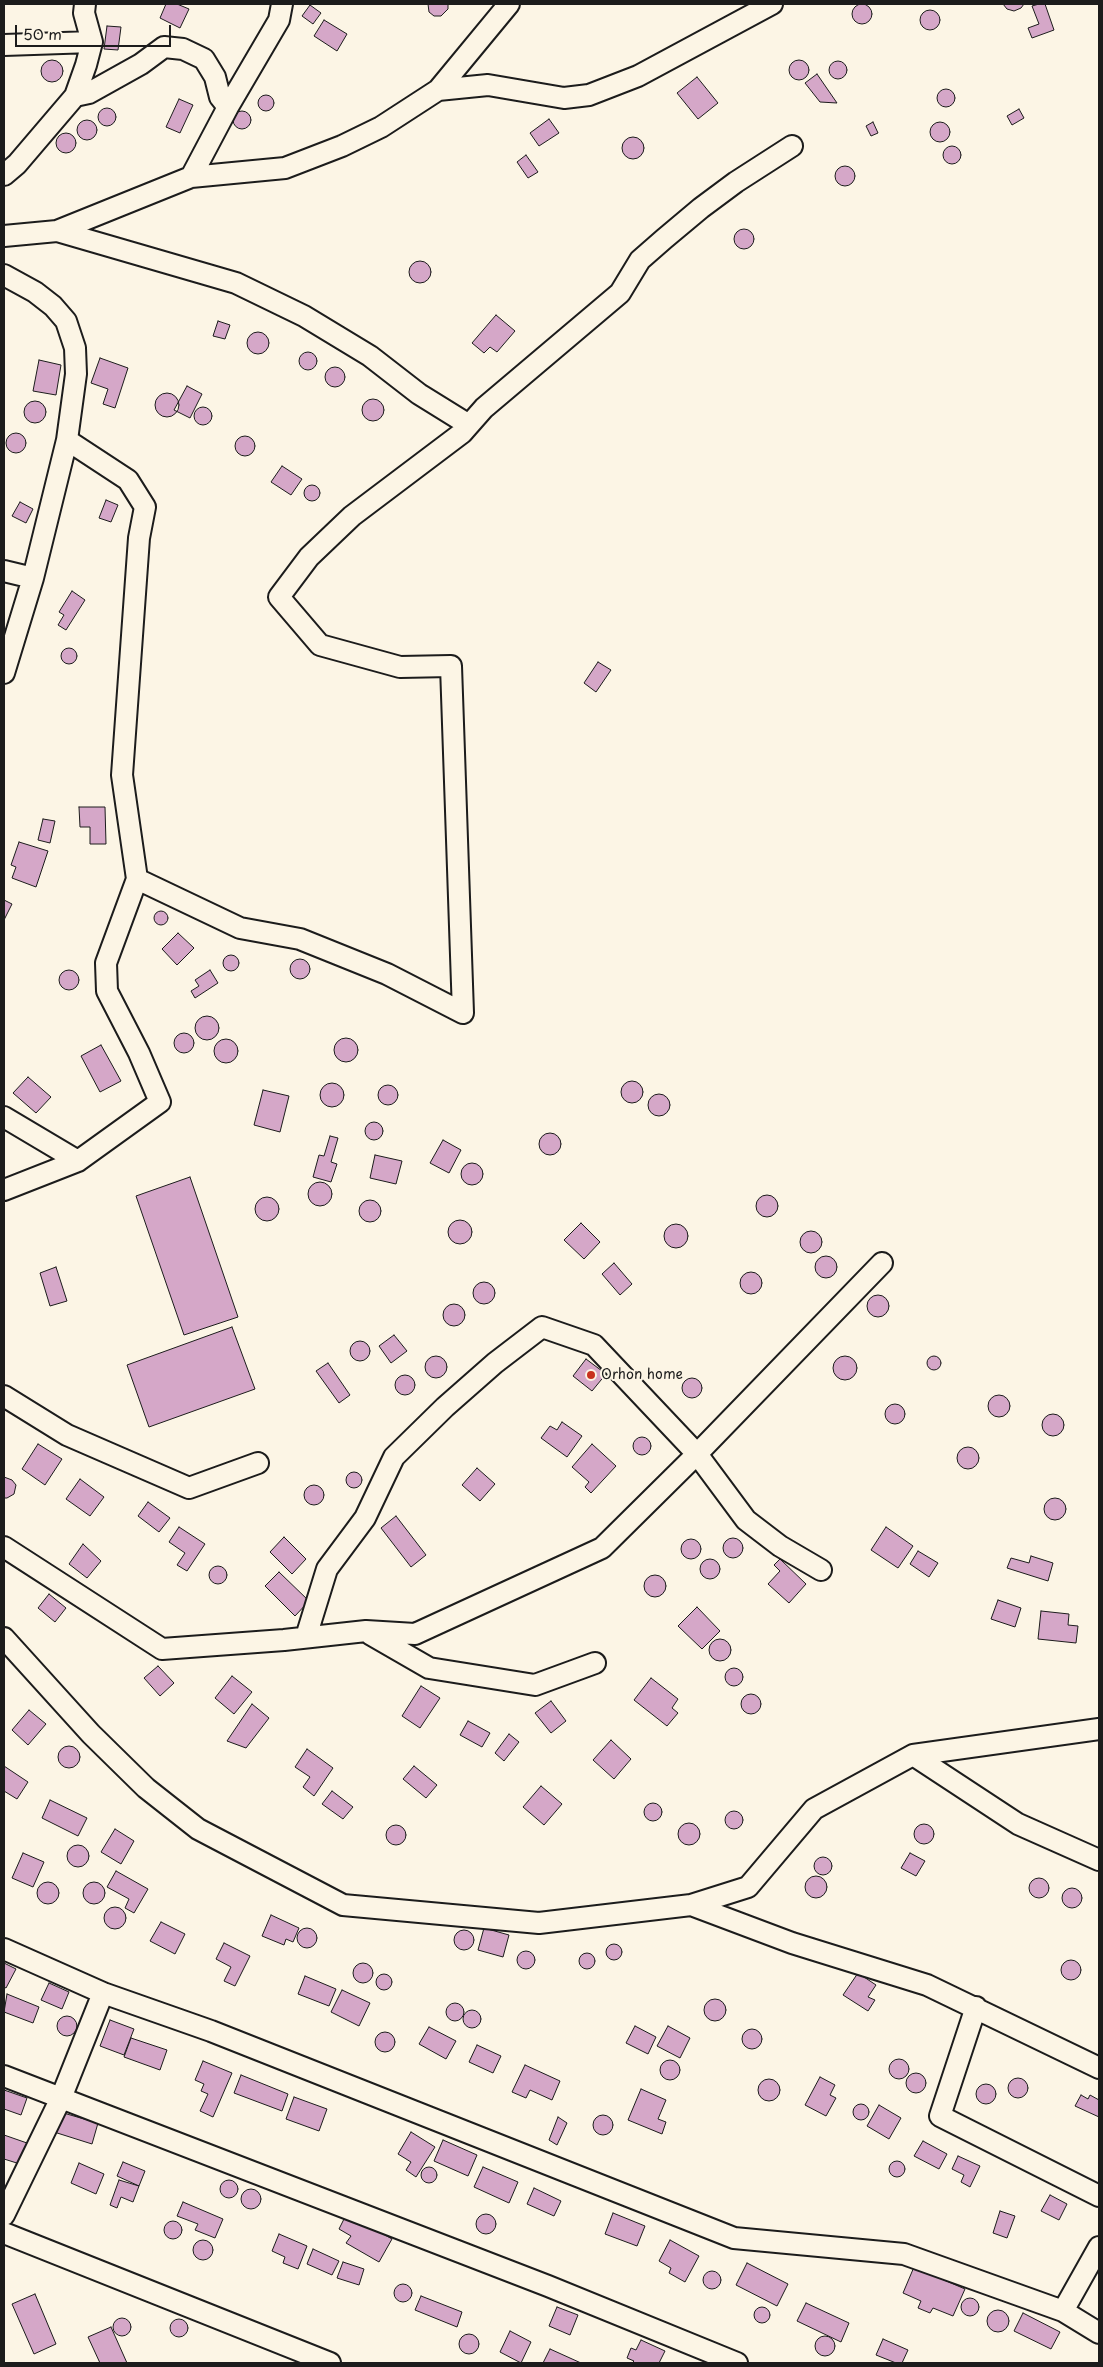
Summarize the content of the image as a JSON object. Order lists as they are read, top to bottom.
{
  "places": ["Orhon home"],
  "scale_bar": "50 m"
}
